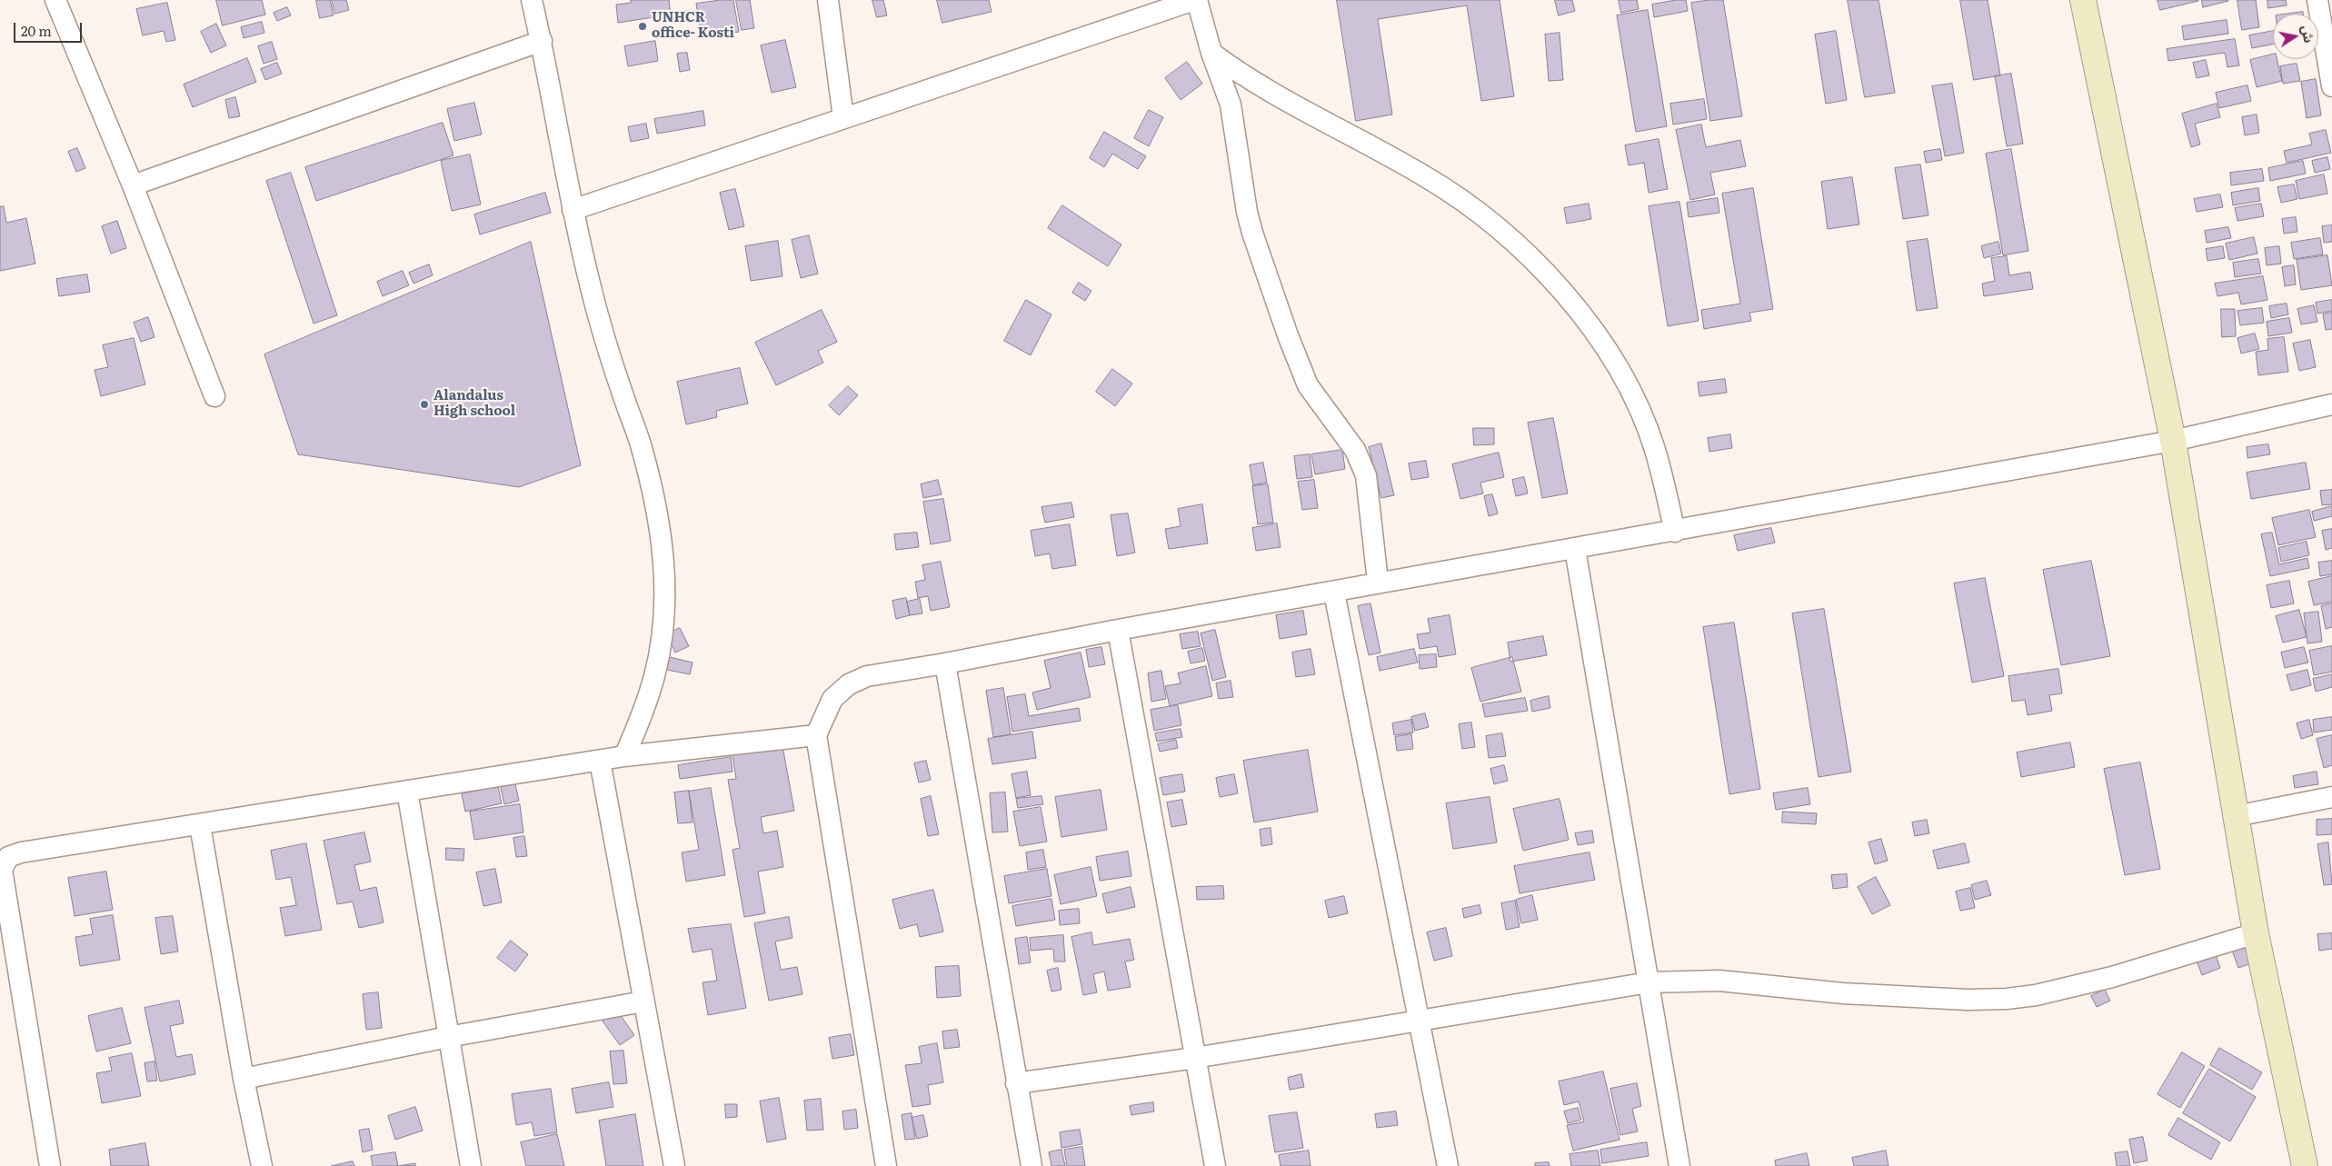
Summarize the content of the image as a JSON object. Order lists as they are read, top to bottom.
{
  "places": ["UNHCR office- Kosti", "Alandalus High school"],
  "scale_bar": "20 m",
  "north": "right"
}
